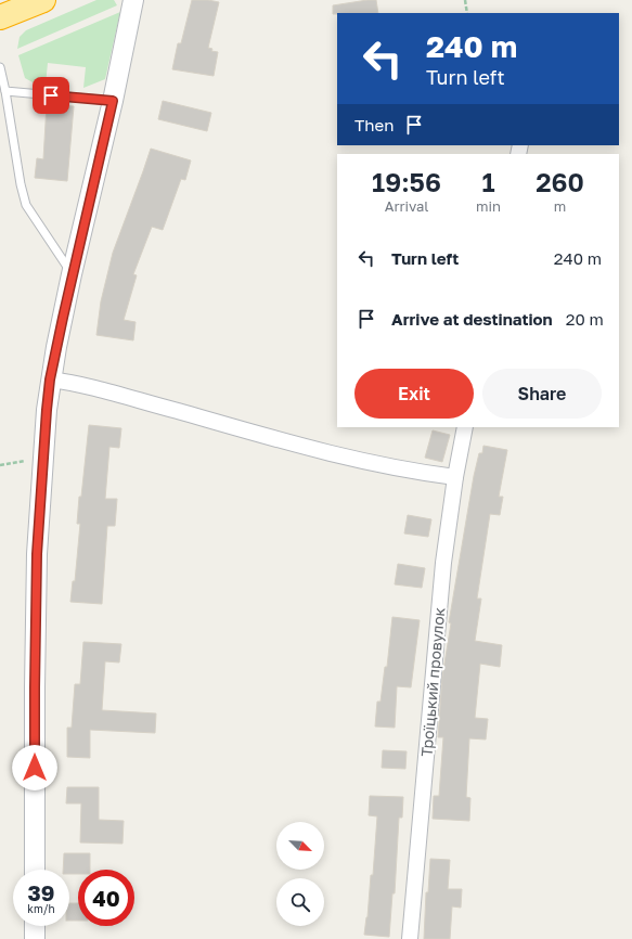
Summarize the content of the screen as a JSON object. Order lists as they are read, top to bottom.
{
  "streets": {
    "street": ["Троїцький провулок"]
  },
  "north": "bottom right",
  "page": {
    "turn": ["240 m", "Turn left"],
    "then": "Then",
    "eta": [
      "19:56",
      "Arrival",
      "1",
      "min",
      "260",
      "m"
    ],
    "list": [
      {
        "name": "Turn left",
        "value": "240 m"
      },
      {
        "name": "Arrive at destination",
        "value": "20 m"
      }
    ],
    "buttons": ["Exit", "Share"],
    "speed": "39 km/h",
    "limit": "40"
  }
}
